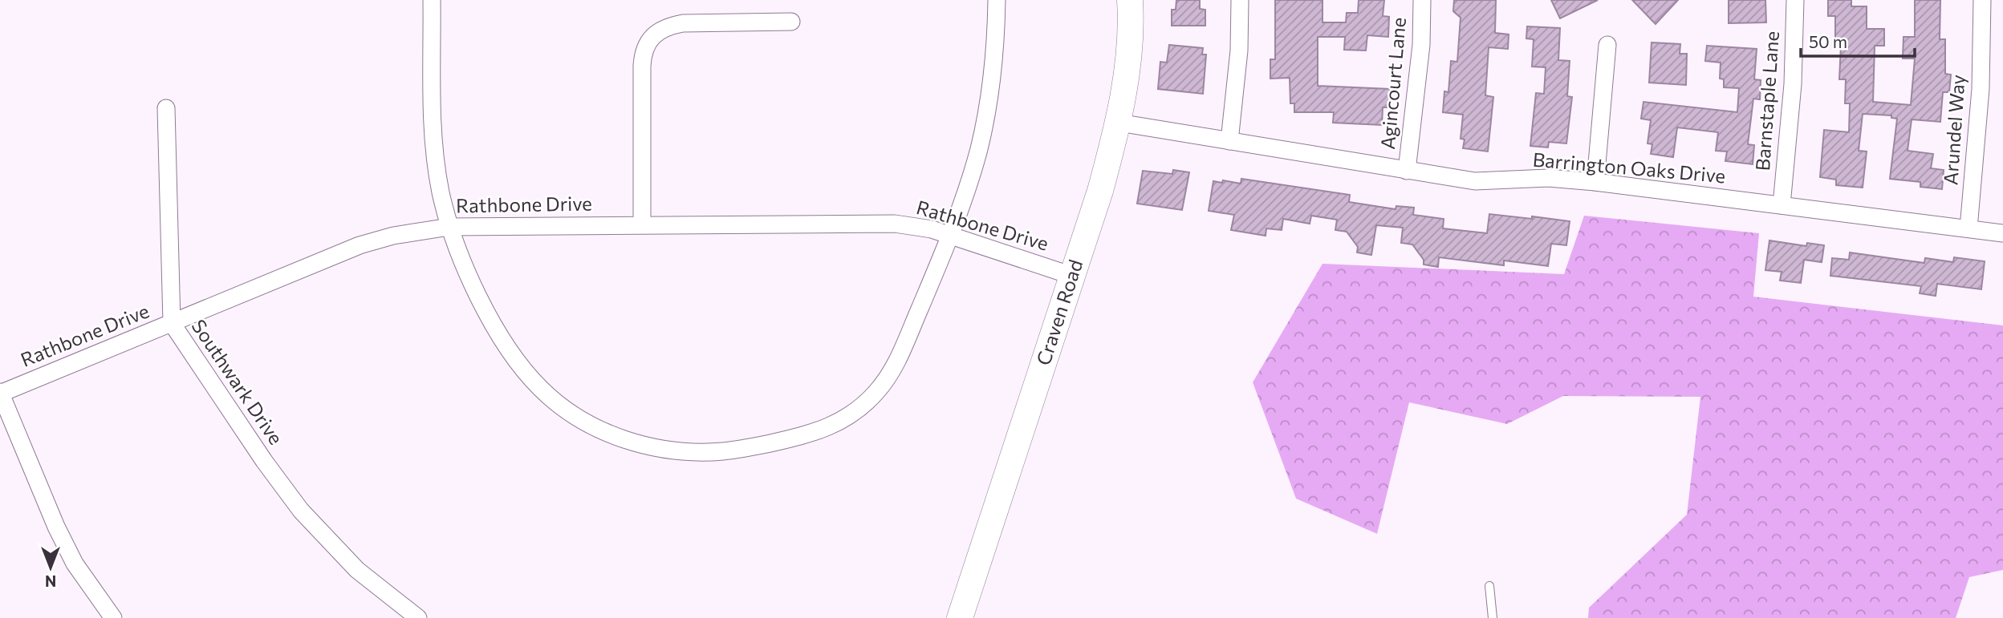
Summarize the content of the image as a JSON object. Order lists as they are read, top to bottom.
{
  "streets": {
    "street": [
      "Agincourt Lane",
      "Barnstaple Lane",
      "Arundel Way",
      "Barrington Oaks Drive",
      "Rathbone Drive",
      "Craven Road",
      "Southwark Drive"
    ]
  },
  "crossings": [
    ["Agincourt Lane", "Barrington Oaks Drive"],
    ["Barnstaple Lane", "Barrington Oaks Drive"],
    ["Arundel Way", "Barrington Oaks Drive"],
    ["Barrington Oaks Drive", "Craven Road"],
    ["Rathbone Drive", "Craven Road"],
    ["Rathbone Drive", "Southwark Drive"]
  ],
  "scale_bar": "50 m",
  "north": "bottom"
}
